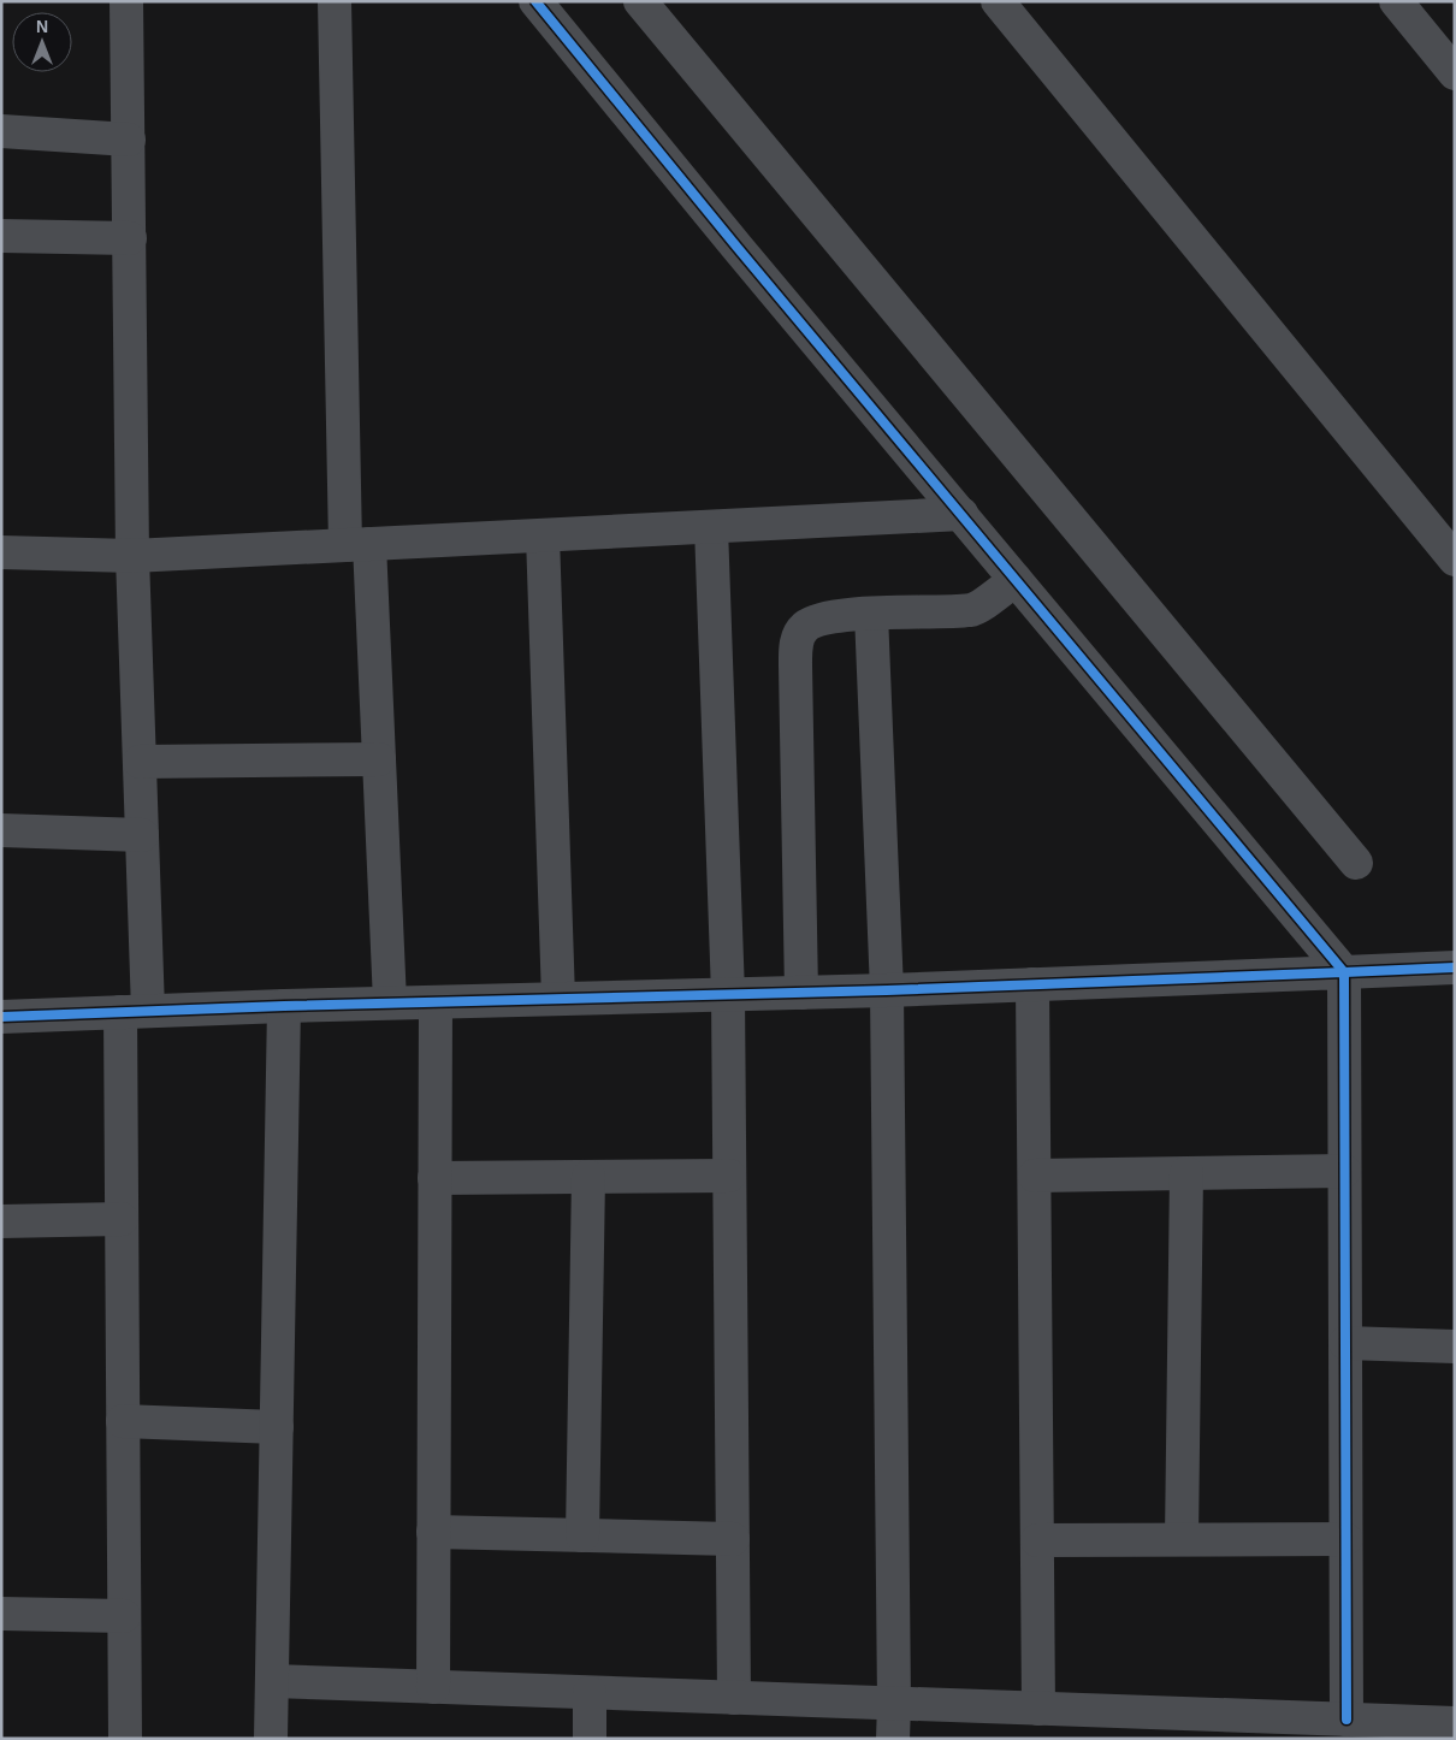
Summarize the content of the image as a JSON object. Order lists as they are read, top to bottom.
{
  "north": "top"
}
